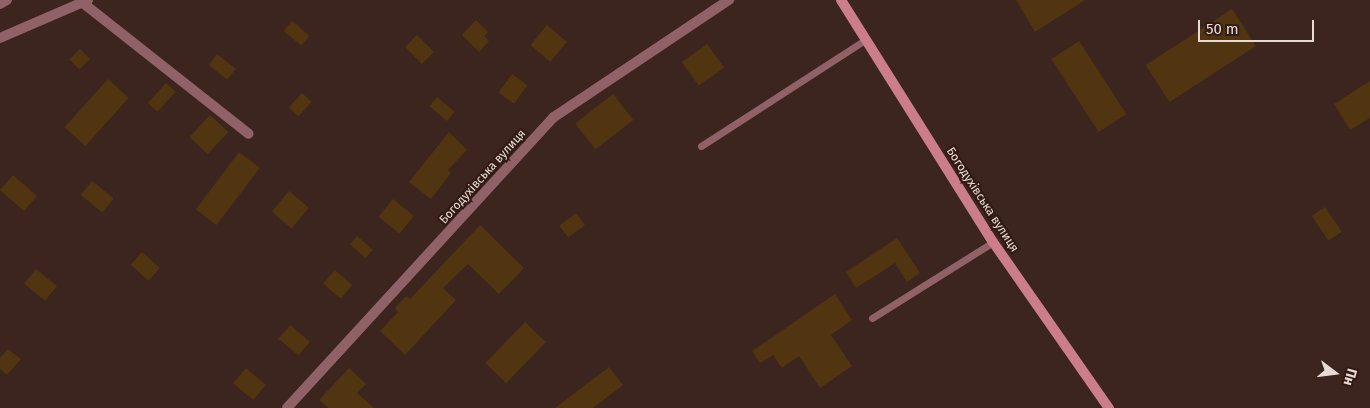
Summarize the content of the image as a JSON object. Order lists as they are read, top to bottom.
{
  "streets": {
    "street": ["Богодухівська вулиця"]
  },
  "scale_bar": "50 m",
  "north": "right"
}
